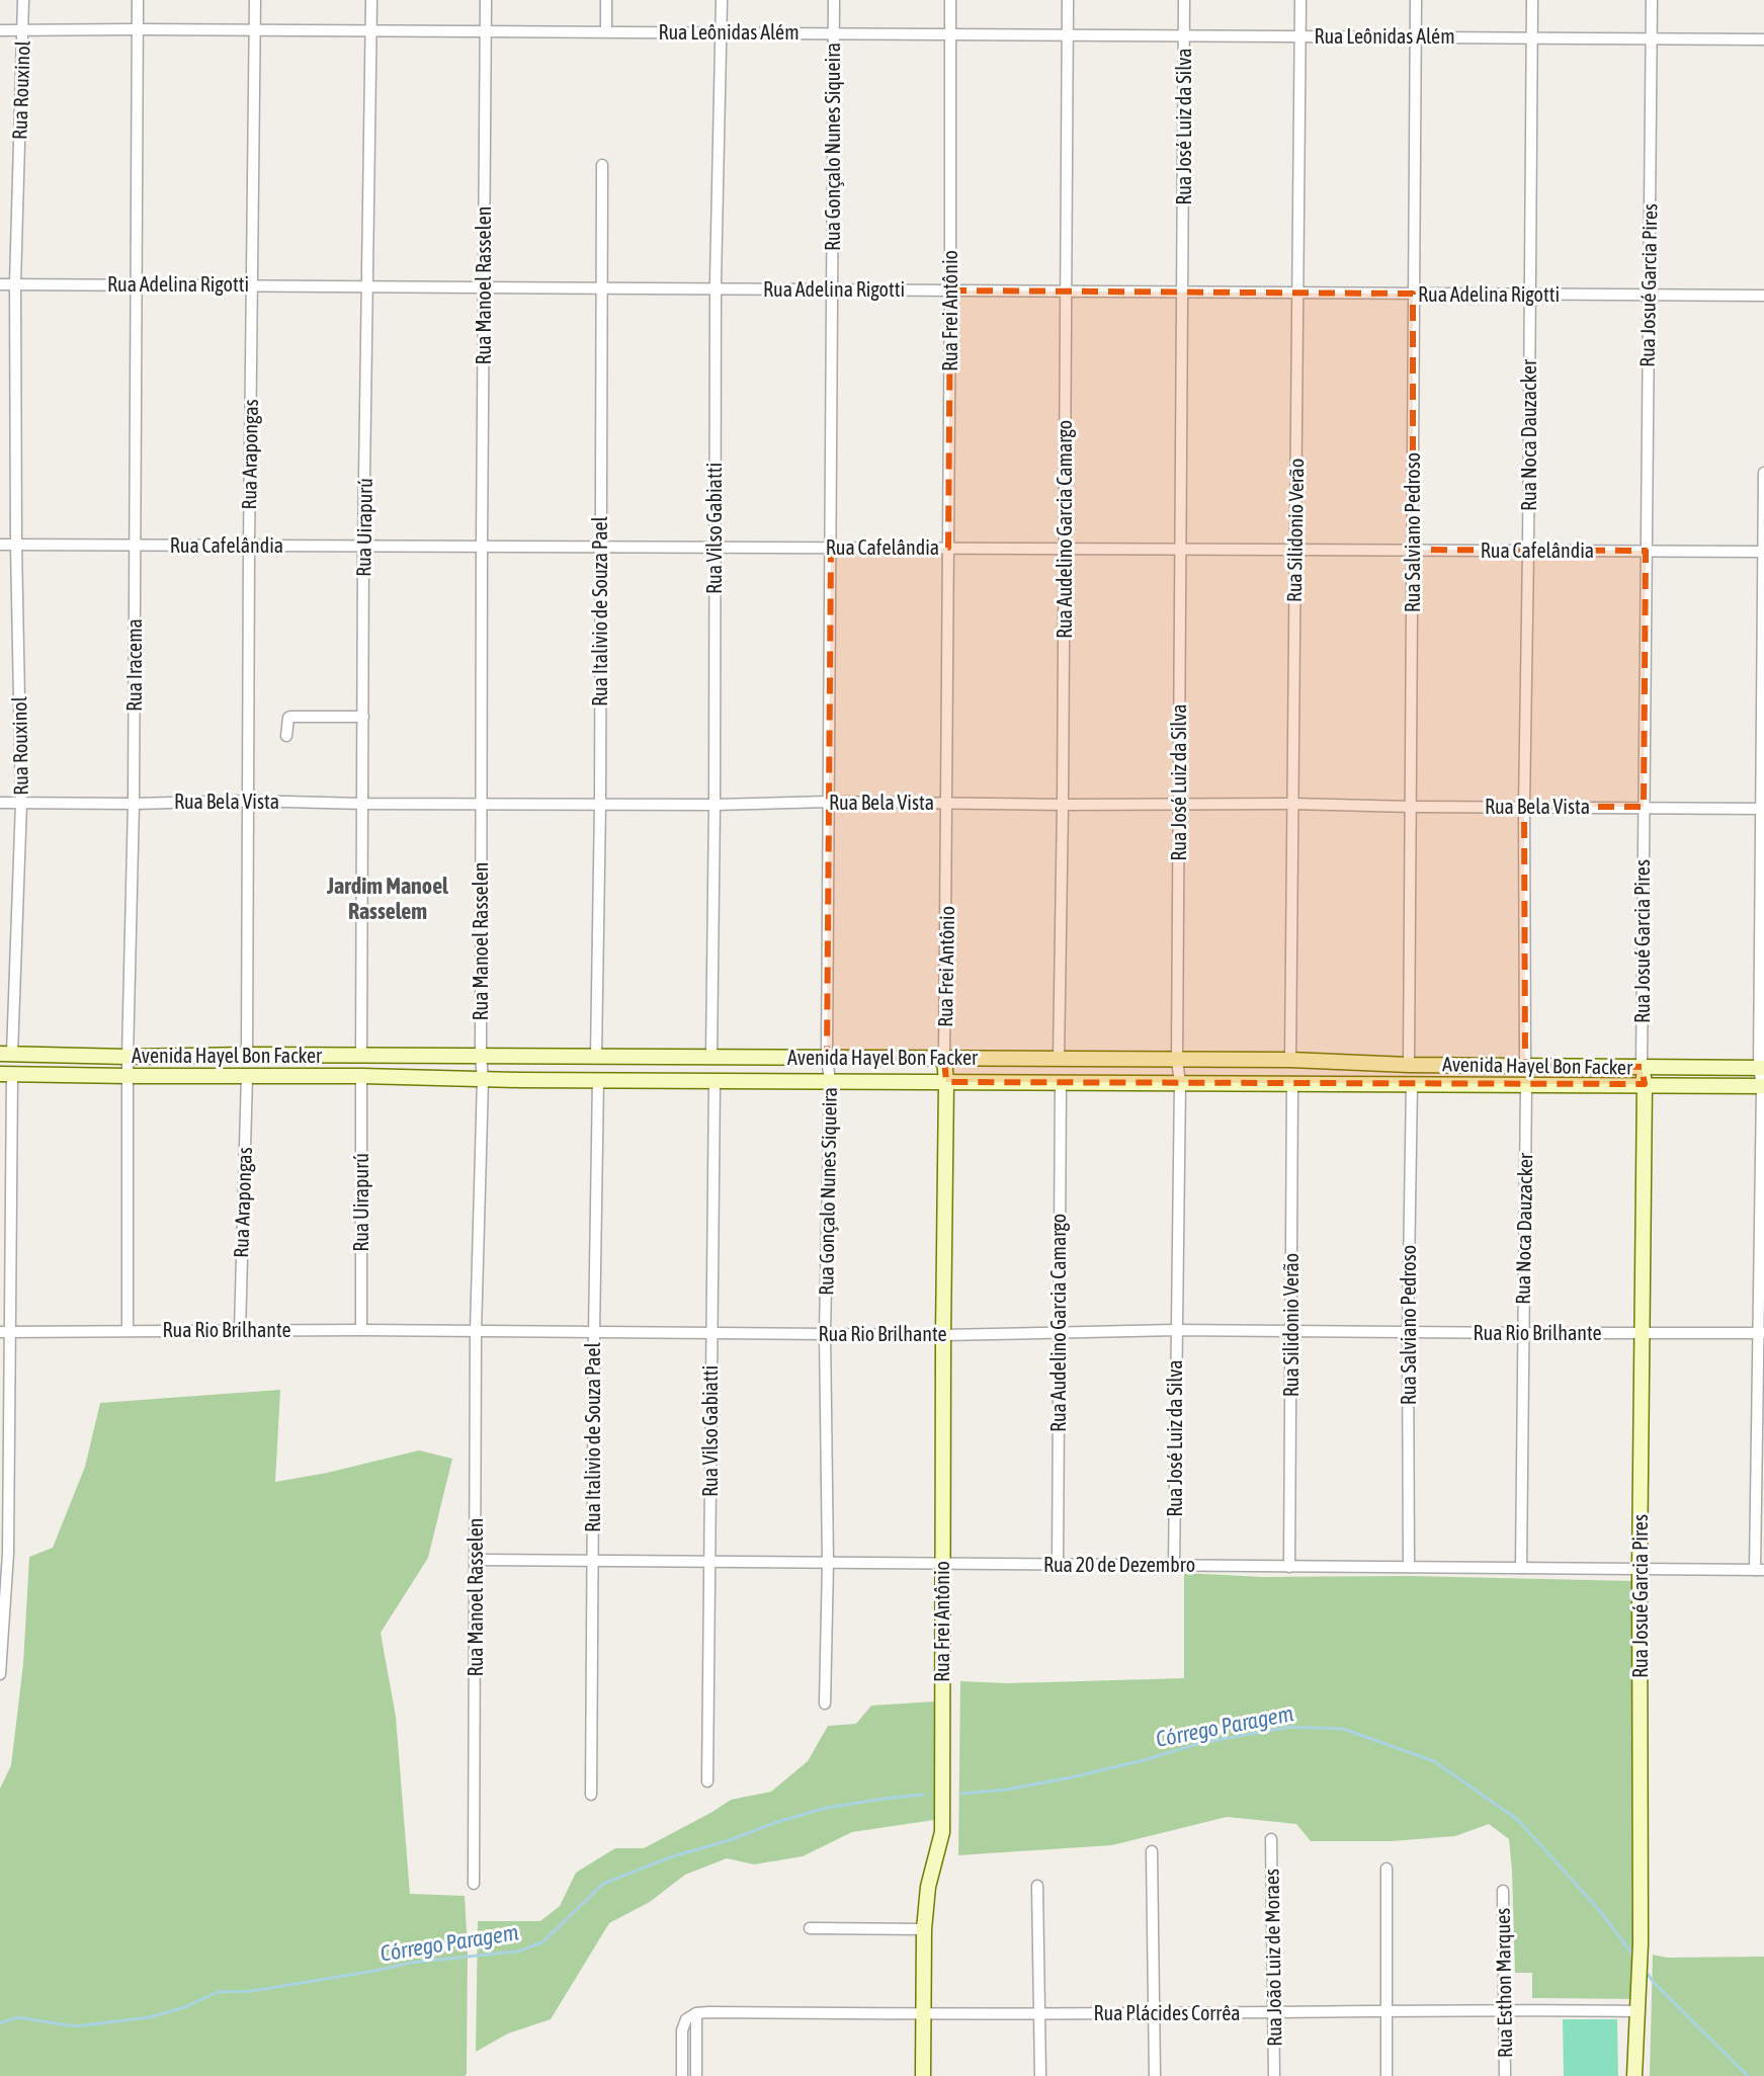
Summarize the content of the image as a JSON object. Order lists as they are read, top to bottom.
{
  "streets": {
    "main road": ["Rua Josué Garcia Pires", "Rua Frei Antônio", "Avenida Hayel Bon Facker"],
    "street": [
      "Rua Leônidas Além",
      "Rua Rouxinol",
      "Rua José Luiz da Silva",
      "Rua Gonçalo Nunes Siqueira",
      "Rua Adelina Rigotti",
      "Rua Manoel Rasselen",
      "Rua Noca Dauzacker",
      "Rua Arapongas",
      "Rua Uirapurú",
      "Rua Vilso Gabiatti",
      "Rua Audelino Garcia Camargo",
      "Rua Silidonio Verão",
      "Rua Salviano Pedroso",
      "Rua Cafelândia",
      "Rua Italivio de Souza Pael",
      "Rua Iracema",
      "Rua Bela Vista",
      "Rua Rio Brilhante",
      "Rua 20 de Dezembro",
      "Rua João Luiz de Moraes",
      "Rua Esthon Marques",
      "Rua Plácides Corrêa"
    ]
  },
  "crossings": [
    ["Rua Leônidas Além", "Rua Rouxinol"],
    ["Rua Leônidas Além", "Rua José Luiz da Silva"],
    ["Rua Leônidas Além", "Rua Gonçalo Nunes Siqueira"],
    ["Rua Leônidas Além", "Rua Manoel Rasselen"],
    ["Rua Leônidas Além", "Rua Josué Garcia Pires"],
    ["Rua Leônidas Além", "Rua Frei Antônio"],
    ["Rua Leônidas Além", "Rua Noca Dauzacker"],
    ["Rua Leônidas Além", "Rua Arapongas"],
    ["Rua Leônidas Além", "Rua Uirapurú"],
    ["Rua Leônidas Além", "Rua Vilso Gabiatti"],
    ["Rua Leônidas Além", "Rua Audelino Garcia Camargo"],
    ["Rua Leônidas Além", "Rua Silidonio Verão"],
    ["Rua Leônidas Além", "Rua Salviano Pedroso"],
    ["Rua Leônidas Além", "Rua Iracema"],
    ["Rua Rouxinol", "Rua Adelina Rigotti"],
    ["Rua Rouxinol", "Rua Cafelândia"],
    ["Rua Rouxinol", "Rua Bela Vista"],
    ["Rua Rouxinol", "Avenida Hayel Bon Facker"],
    ["Rua José Luiz da Silva", "Rua Adelina Rigotti"],
    ["Rua José Luiz da Silva", "Rua Cafelândia"],
    ["Rua José Luiz da Silva", "Rua Bela Vista"],
    ["Rua José Luiz da Silva", "Avenida Hayel Bon Facker"],
    ["Rua José Luiz da Silva", "Rua Rio Brilhante"],
    ["Rua José Luiz da Silva", "Rua 20 de Dezembro"],
    ["Rua Gonçalo Nunes Siqueira", "Rua Adelina Rigotti"],
    ["Rua Gonçalo Nunes Siqueira", "Rua Cafelândia"],
    ["Rua Gonçalo Nunes Siqueira", "Rua Bela Vista"],
    ["Rua Gonçalo Nunes Siqueira", "Avenida Hayel Bon Facker"],
    ["Rua Gonçalo Nunes Siqueira", "Rua Rio Brilhante"],
    ["Rua Gonçalo Nunes Siqueira", "Rua 20 de Dezembro"],
    ["Rua Adelina Rigotti", "Rua Manoel Rasselen"],
    ["Rua Adelina Rigotti", "Rua Josué Garcia Pires"],
    ["Rua Adelina Rigotti", "Rua Frei Antônio"],
    ["Rua Adelina Rigotti", "Rua Noca Dauzacker"],
    ["Rua Adelina Rigotti", "Rua Arapongas"],
    ["Rua Adelina Rigotti", "Rua Uirapurú"],
    ["Rua Adelina Rigotti", "Rua Vilso Gabiatti"],
    ["Rua Adelina Rigotti", "Rua Audelino Garcia Camargo"],
    ["Rua Adelina Rigotti", "Rua Silidonio Verão"],
    ["Rua Adelina Rigotti", "Rua Salviano Pedroso"],
    ["Rua Adelina Rigotti", "Rua Italivio de Souza Pael"],
    ["Rua Adelina Rigotti", "Rua Iracema"],
    ["Rua Manoel Rasselen", "Rua Cafelândia"],
    ["Rua Manoel Rasselen", "Rua Bela Vista"],
    ["Rua Manoel Rasselen", "Avenida Hayel Bon Facker"],
    ["Rua Manoel Rasselen", "Rua Rio Brilhante"],
    ["Rua Manoel Rasselen", "Rua 20 de Dezembro"],
    ["Rua Josué Garcia Pires", "Rua Cafelândia"],
    ["Rua Josué Garcia Pires", "Rua Bela Vista"],
    ["Rua Josué Garcia Pires", "Avenida Hayel Bon Facker"],
    ["Rua Josué Garcia Pires", "Rua Rio Brilhante"],
    ["Rua Josué Garcia Pires", "Rua 20 de Dezembro"],
    ["Rua Josué Garcia Pires", "Rua Plácides Corrêa"],
    ["Rua Frei Antônio", "Rua Cafelândia"],
    ["Rua Frei Antônio", "Rua Bela Vista"],
    ["Rua Frei Antônio", "Avenida Hayel Bon Facker"],
    ["Rua Frei Antônio", "Rua Rio Brilhante"],
    ["Rua Frei Antônio", "Rua 20 de Dezembro"],
    ["Rua Frei Antônio", "Rua Plácides Corrêa"],
    ["Rua Noca Dauzacker", "Rua Cafelândia"],
    ["Rua Noca Dauzacker", "Rua Bela Vista"],
    ["Rua Noca Dauzacker", "Avenida Hayel Bon Facker"],
    ["Rua Noca Dauzacker", "Rua Rio Brilhante"],
    ["Rua Noca Dauzacker", "Rua 20 de Dezembro"],
    ["Rua Arapongas", "Rua Cafelândia"],
    ["Rua Arapongas", "Rua Bela Vista"],
    ["Rua Arapongas", "Avenida Hayel Bon Facker"],
    ["Rua Arapongas", "Rua Rio Brilhante"],
    ["Rua Uirapurú", "Rua Cafelândia"],
    ["Rua Uirapurú", "Rua Bela Vista"],
    ["Rua Uirapurú", "Avenida Hayel Bon Facker"],
    ["Rua Uirapurú", "Rua Rio Brilhante"],
    ["Rua Vilso Gabiatti", "Rua Cafelândia"],
    ["Rua Vilso Gabiatti", "Rua Bela Vista"],
    ["Rua Vilso Gabiatti", "Avenida Hayel Bon Facker"],
    ["Rua Vilso Gabiatti", "Rua Rio Brilhante"],
    ["Rua Vilso Gabiatti", "Rua 20 de Dezembro"],
    ["Rua Audelino Garcia Camargo", "Rua Cafelândia"],
    ["Rua Audelino Garcia Camargo", "Rua Bela Vista"],
    ["Rua Audelino Garcia Camargo", "Avenida Hayel Bon Facker"],
    ["Rua Audelino Garcia Camargo", "Rua Rio Brilhante"],
    ["Rua Audelino Garcia Camargo", "Rua 20 de Dezembro"],
    ["Rua Silidonio Verão", "Rua Cafelândia"],
    ["Rua Silidonio Verão", "Rua Bela Vista"],
    ["Rua Silidonio Verão", "Avenida Hayel Bon Facker"],
    ["Rua Silidonio Verão", "Rua Rio Brilhante"],
    ["Rua Silidonio Verão", "Rua 20 de Dezembro"],
    ["Rua Salviano Pedroso", "Rua Cafelândia"],
    ["Rua Salviano Pedroso", "Rua Bela Vista"],
    ["Rua Salviano Pedroso", "Avenida Hayel Bon Facker"],
    ["Rua Salviano Pedroso", "Rua Rio Brilhante"],
    ["Rua Salviano Pedroso", "Rua 20 de Dezembro"],
    ["Rua Cafelândia", "Rua Italivio de Souza Pael"],
    ["Rua Cafelândia", "Rua Iracema"],
    ["Rua Italivio de Souza Pael", "Rua Bela Vista"],
    ["Rua Italivio de Souza Pael", "Avenida Hayel Bon Facker"],
    ["Rua Italivio de Souza Pael", "Rua Rio Brilhante"],
    ["Rua Italivio de Souza Pael", "Rua 20 de Dezembro"],
    ["Rua Iracema", "Rua Bela Vista"],
    ["Rua Iracema", "Avenida Hayel Bon Facker"],
    ["Rua Iracema", "Rua Rio Brilhante"],
    ["Rua João Luiz de Moraes", "Rua Plácides Corrêa"],
    ["Rua Esthon Marques", "Rua Plácides Corrêa"]
  ],
  "districts": ["Jardim Manoel Rasselem"],
  "water": ["Córrego Paragem"]
}
